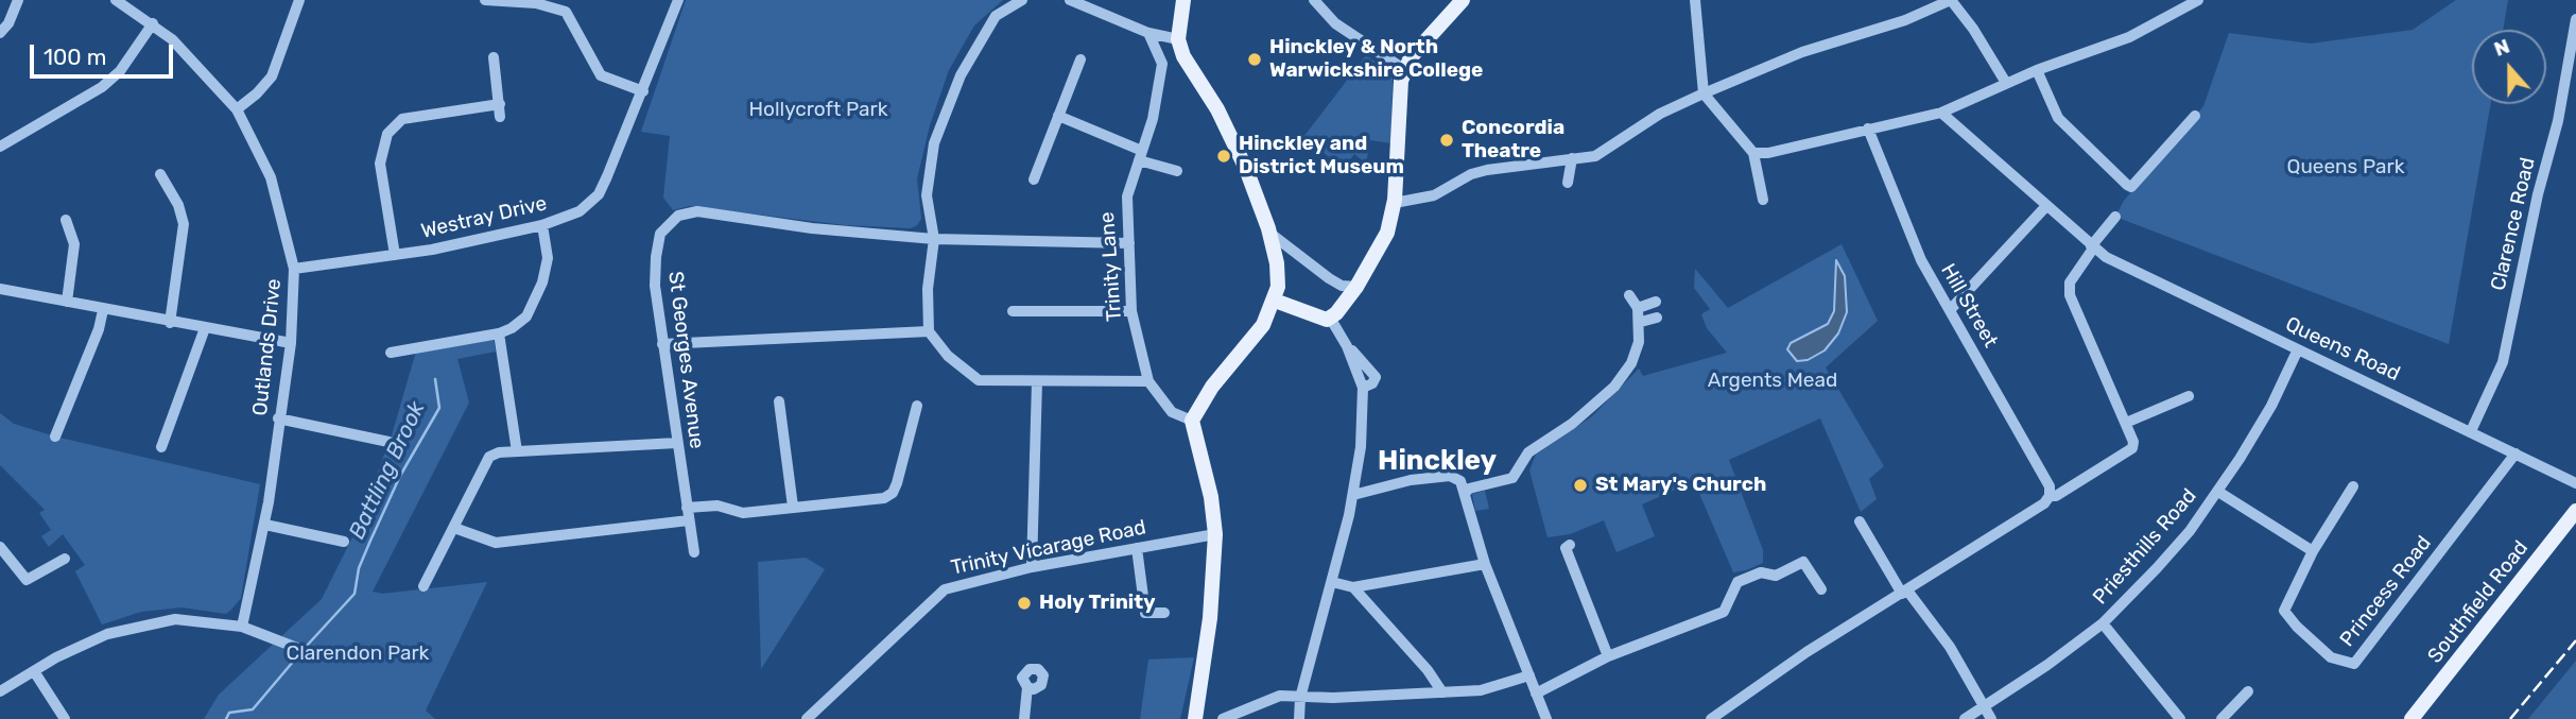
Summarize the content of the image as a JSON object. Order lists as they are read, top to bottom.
{
  "streets": {
    "main road": ["Southfield Road"],
    "street": [
      "Westray Drive",
      "Clarence Road",
      "Trinity Lane",
      "Hill Street",
      "Outlands Drive",
      "Queens Road",
      "St Georges Avenue",
      "Priesthills Road",
      "Trinity Vicarage Road",
      "Princess Road"
    ]
  },
  "crossings": [
    ["Westray Drive", "Outlands Drive"],
    ["Clarence Road", "Queens Road"],
    ["Trinity Lane", "St Georges Avenue"],
    ["Queens Road", "Priesthills Road"],
    ["Queens Road", "Princess Road"]
  ],
  "districts": ["Hinckley"],
  "water": ["Battling Brook"],
  "parks": [
    "Hollycroft Park",
    "Queens Park",
    "Argents Mead",
    "Clarendon Park"
  ],
  "places": [
    "Hinckley & North Warwickshire College",
    "Concordia Theatre",
    "Hinckley and District Museum",
    "St Mary's Church",
    "Holy Trinity"
  ],
  "scale_bar": "100 m",
  "north": "top"
}
